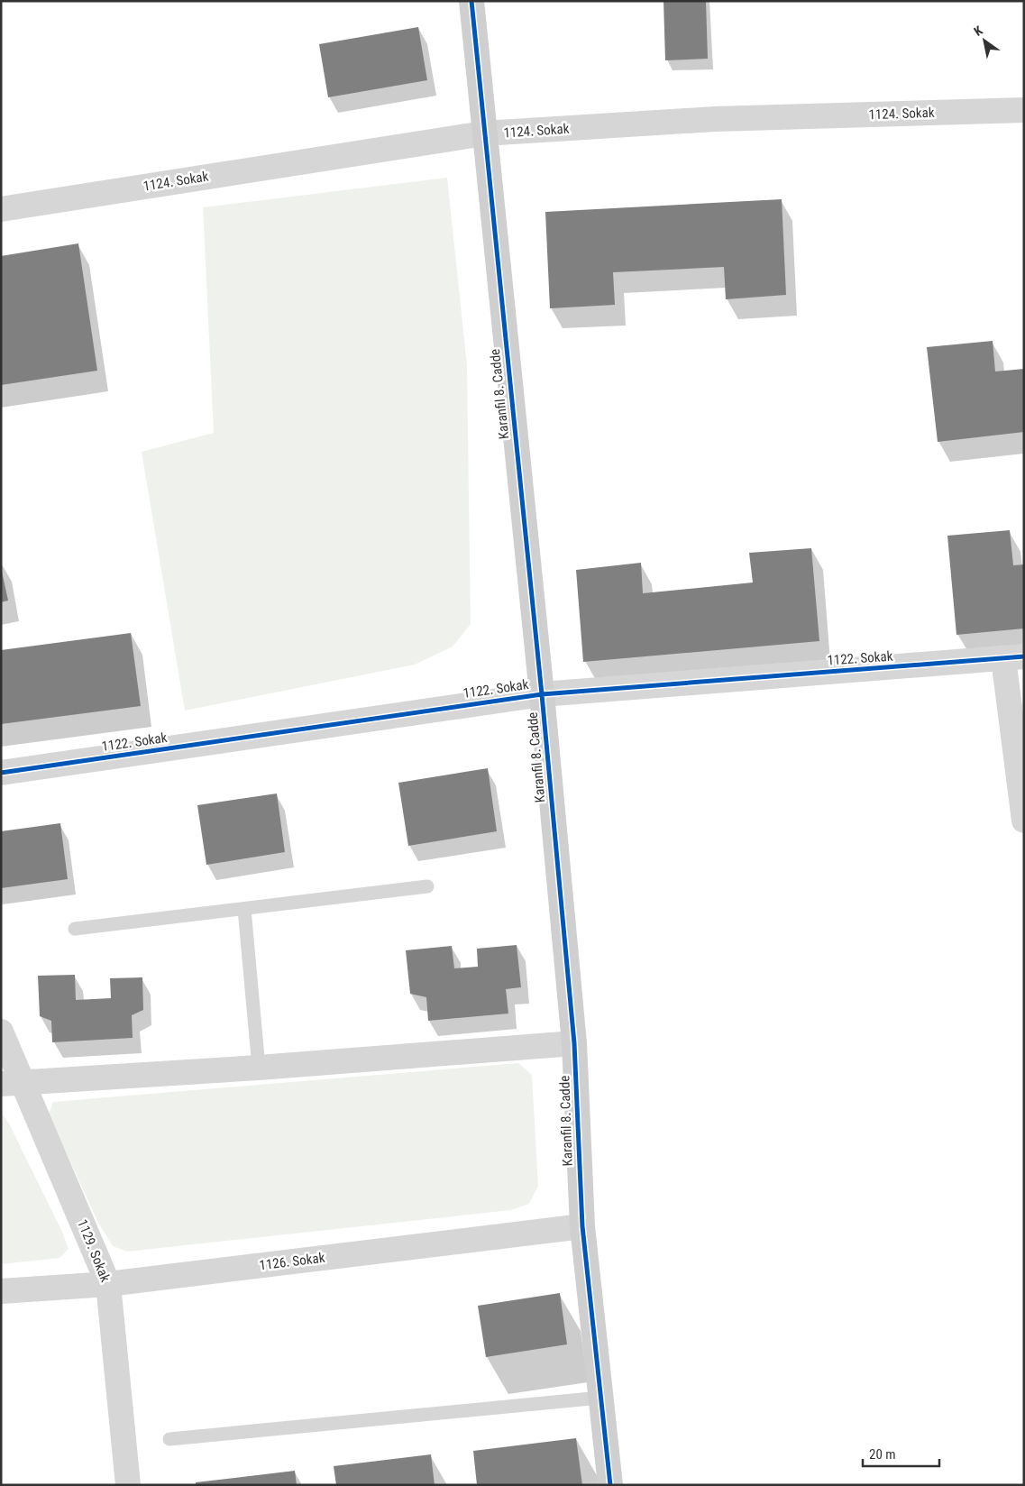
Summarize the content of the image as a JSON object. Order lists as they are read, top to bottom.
{
  "streets": {
    "street": [
      "1124. Sokak",
      "Karanfil 8. Cadde",
      "1122. Sokak",
      "1129. Sokak",
      "1126. Sokak"
    ]
  },
  "crossings": [
    ["1124. Sokak", "Karanfil 8. Cadde"],
    ["Karanfil 8. Cadde", "1122. Sokak"],
    ["Karanfil 8. Cadde", "1126. Sokak"],
    ["1129. Sokak", "1126. Sokak"]
  ],
  "scale_bar": "20 m",
  "north": "top left"
}
